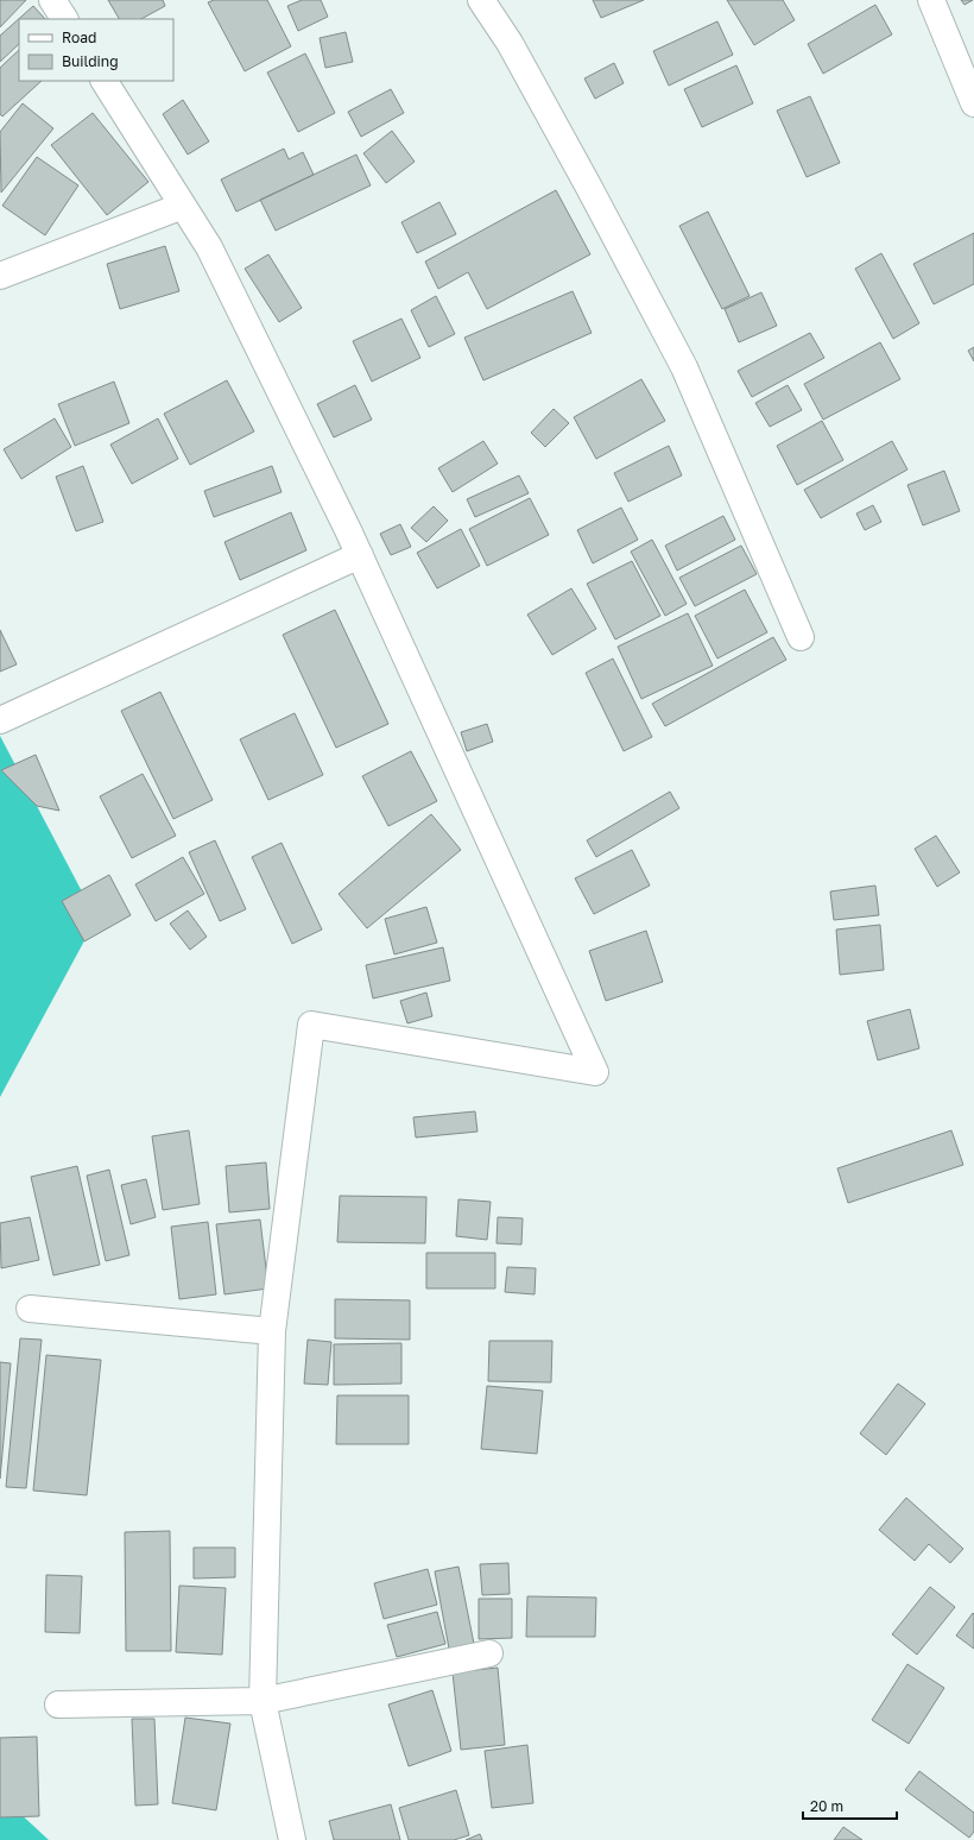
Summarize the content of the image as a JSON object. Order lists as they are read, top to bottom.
{
  "legend": ["Road", "Building"],
  "scale_bar": "20 m"
}
